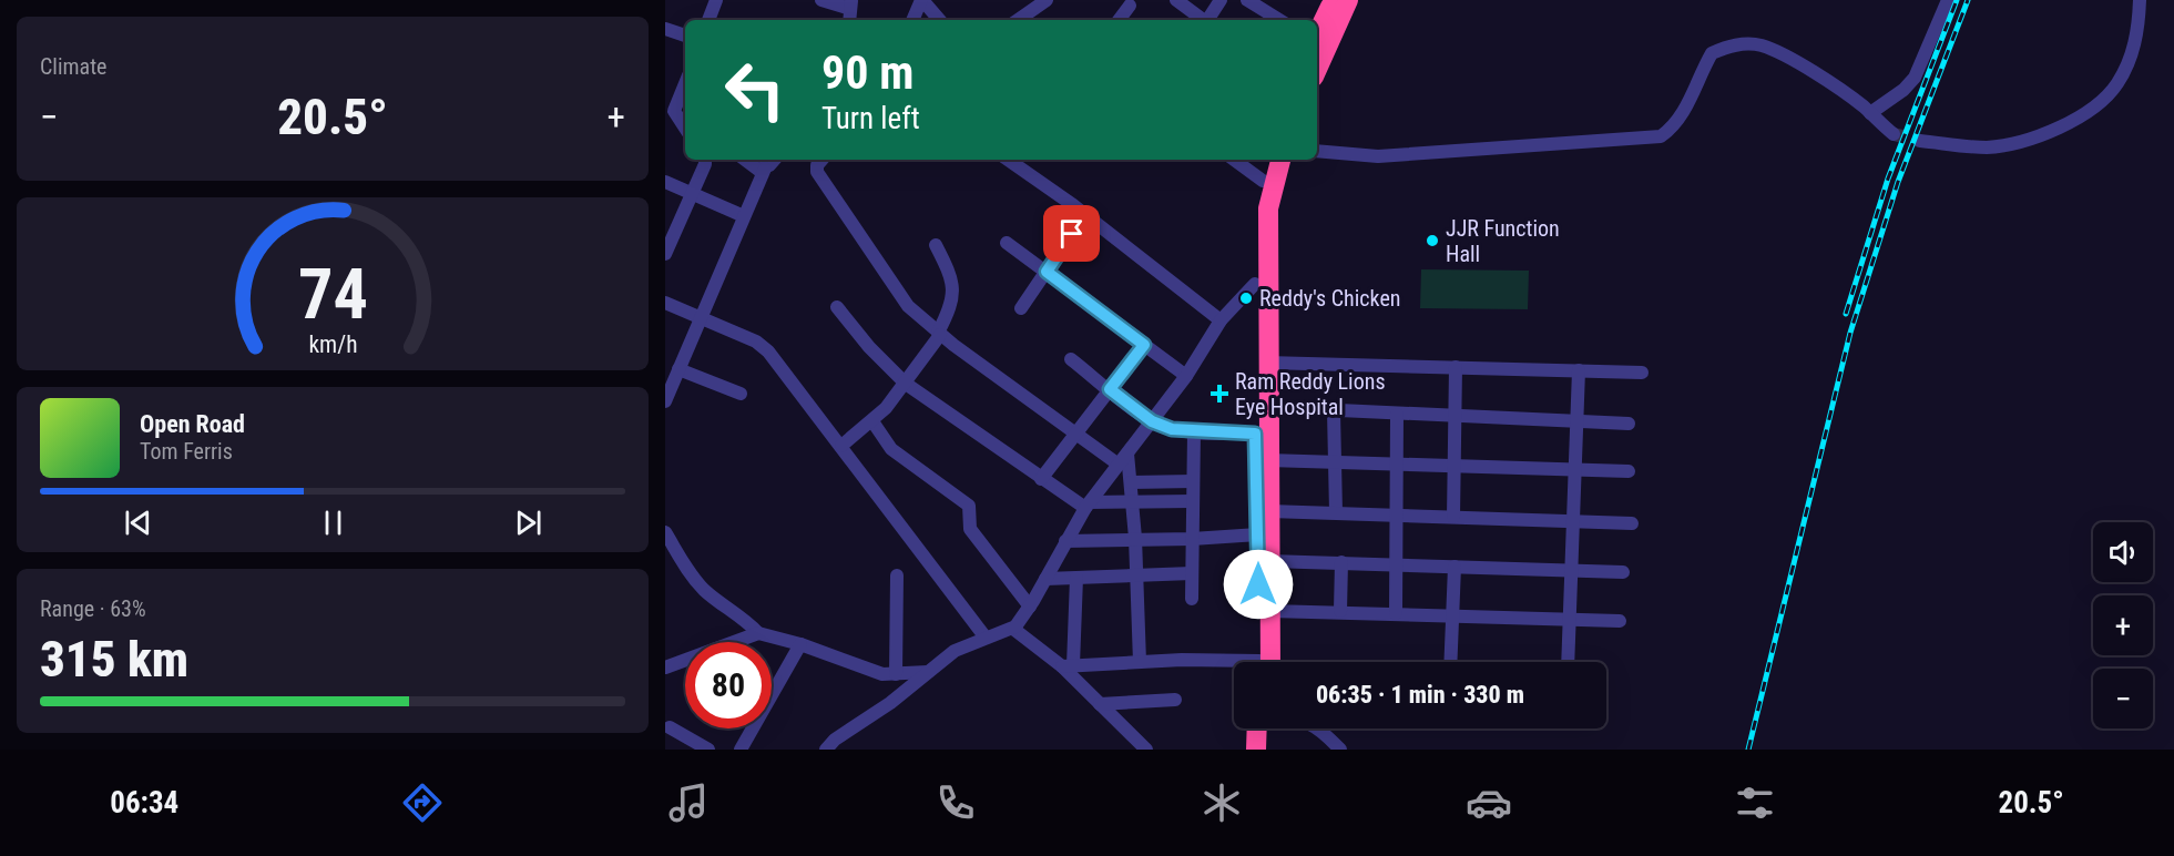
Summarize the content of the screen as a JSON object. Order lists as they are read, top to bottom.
{
  "places": {
    "other": ["JJR Function Hall", "Reddy's Chicken"],
    "health": ["Ram Reddy Lions Eye Hospital"]
  },
  "page": {
    "tile": [
      "Climate",
      ["Range · 63%", "315 km"]
    ],
    "turn": ["90 m", "Turn left"],
    "heat": ["−", "20.5°", "+"],
    "song": ["Open Road", "Tom Ferris"],
    "map_buttons": ["+", "−"],
    "limit": "80",
    "trip": "06:35 · 1 min · 330 m",
    "tabs": ["06:34", "20.5°"],
    "gauge": ["74", "km/h"]
  }
}
